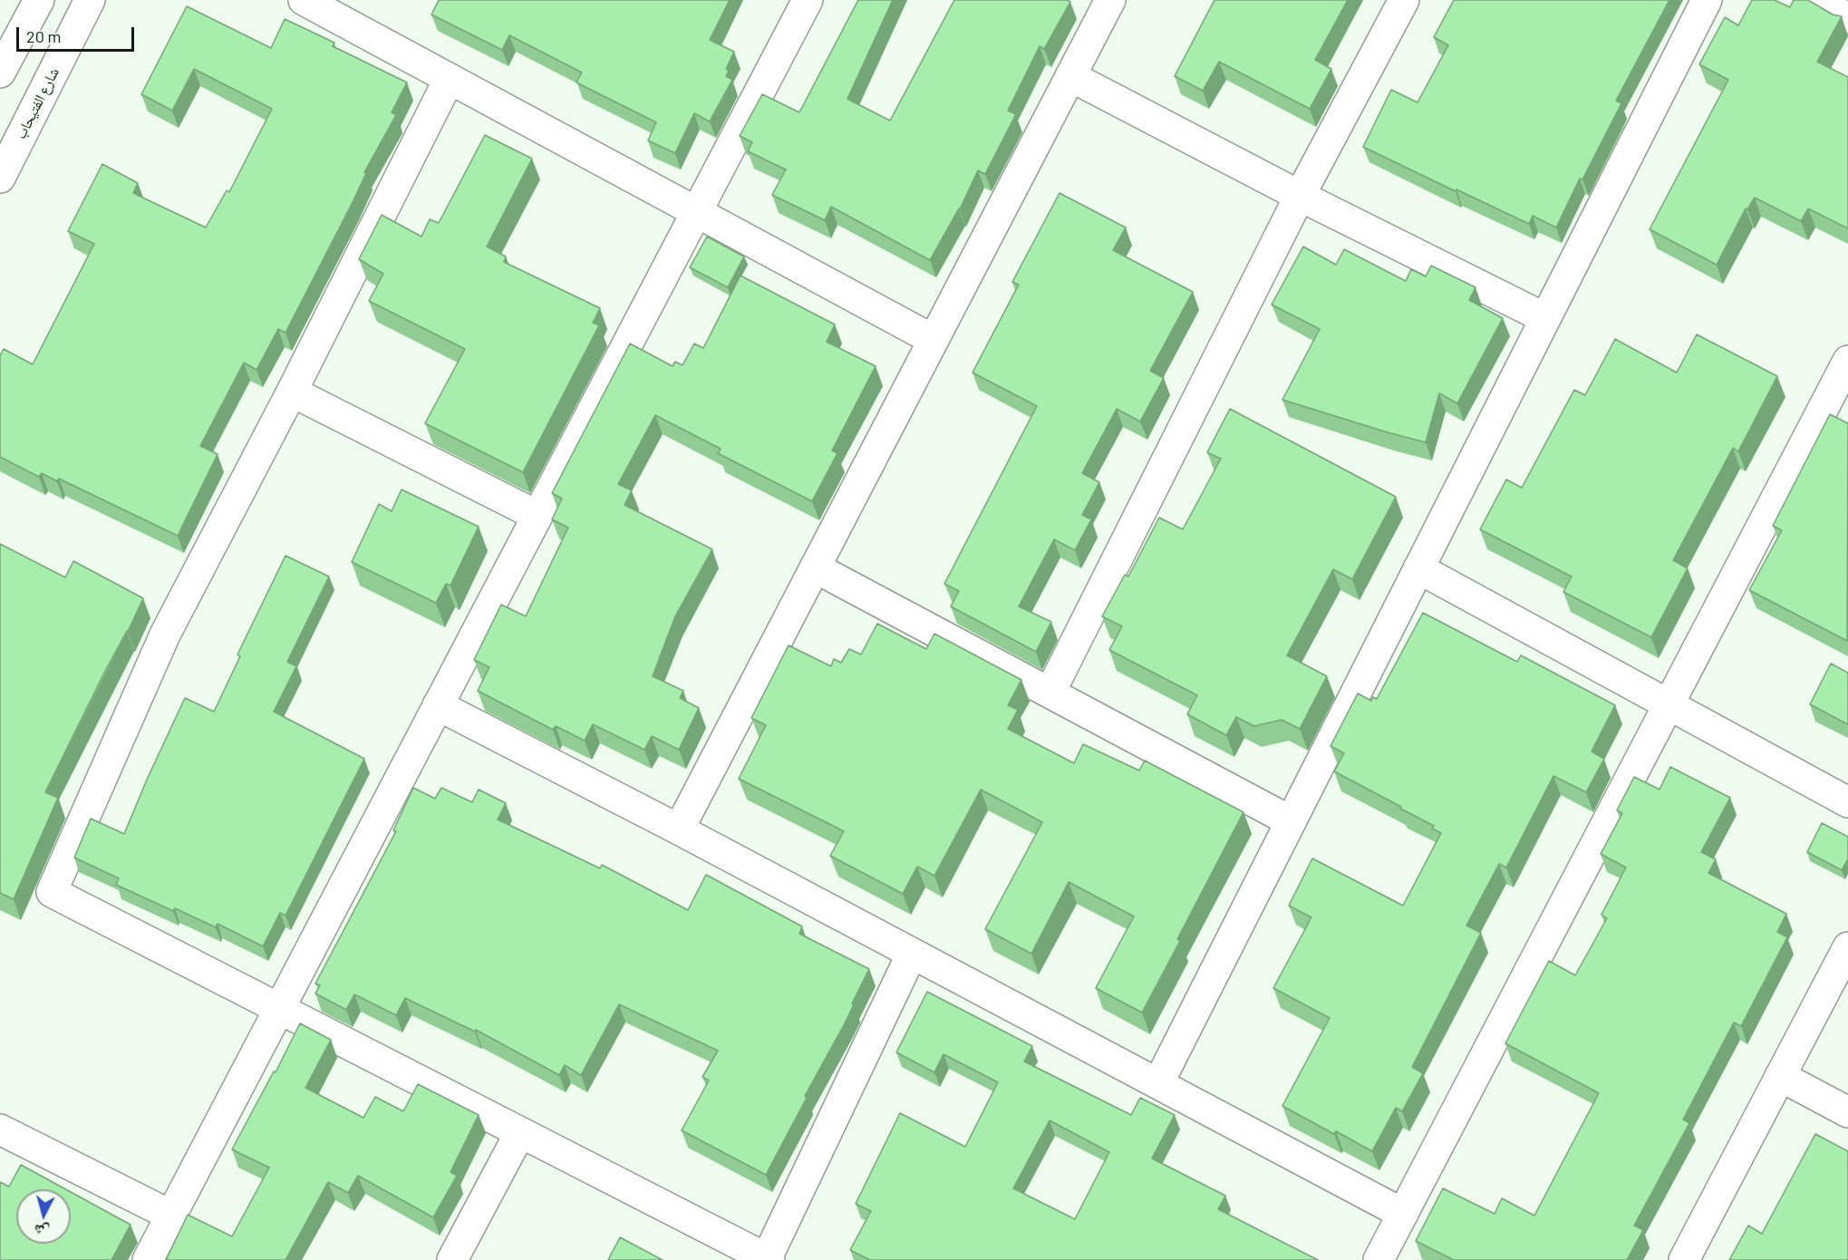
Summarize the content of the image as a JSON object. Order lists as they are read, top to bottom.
{
  "streets": {
    "street": ["شارع الفتيحاب"]
  },
  "scale_bar": "20 m",
  "north": "bottom"
}
